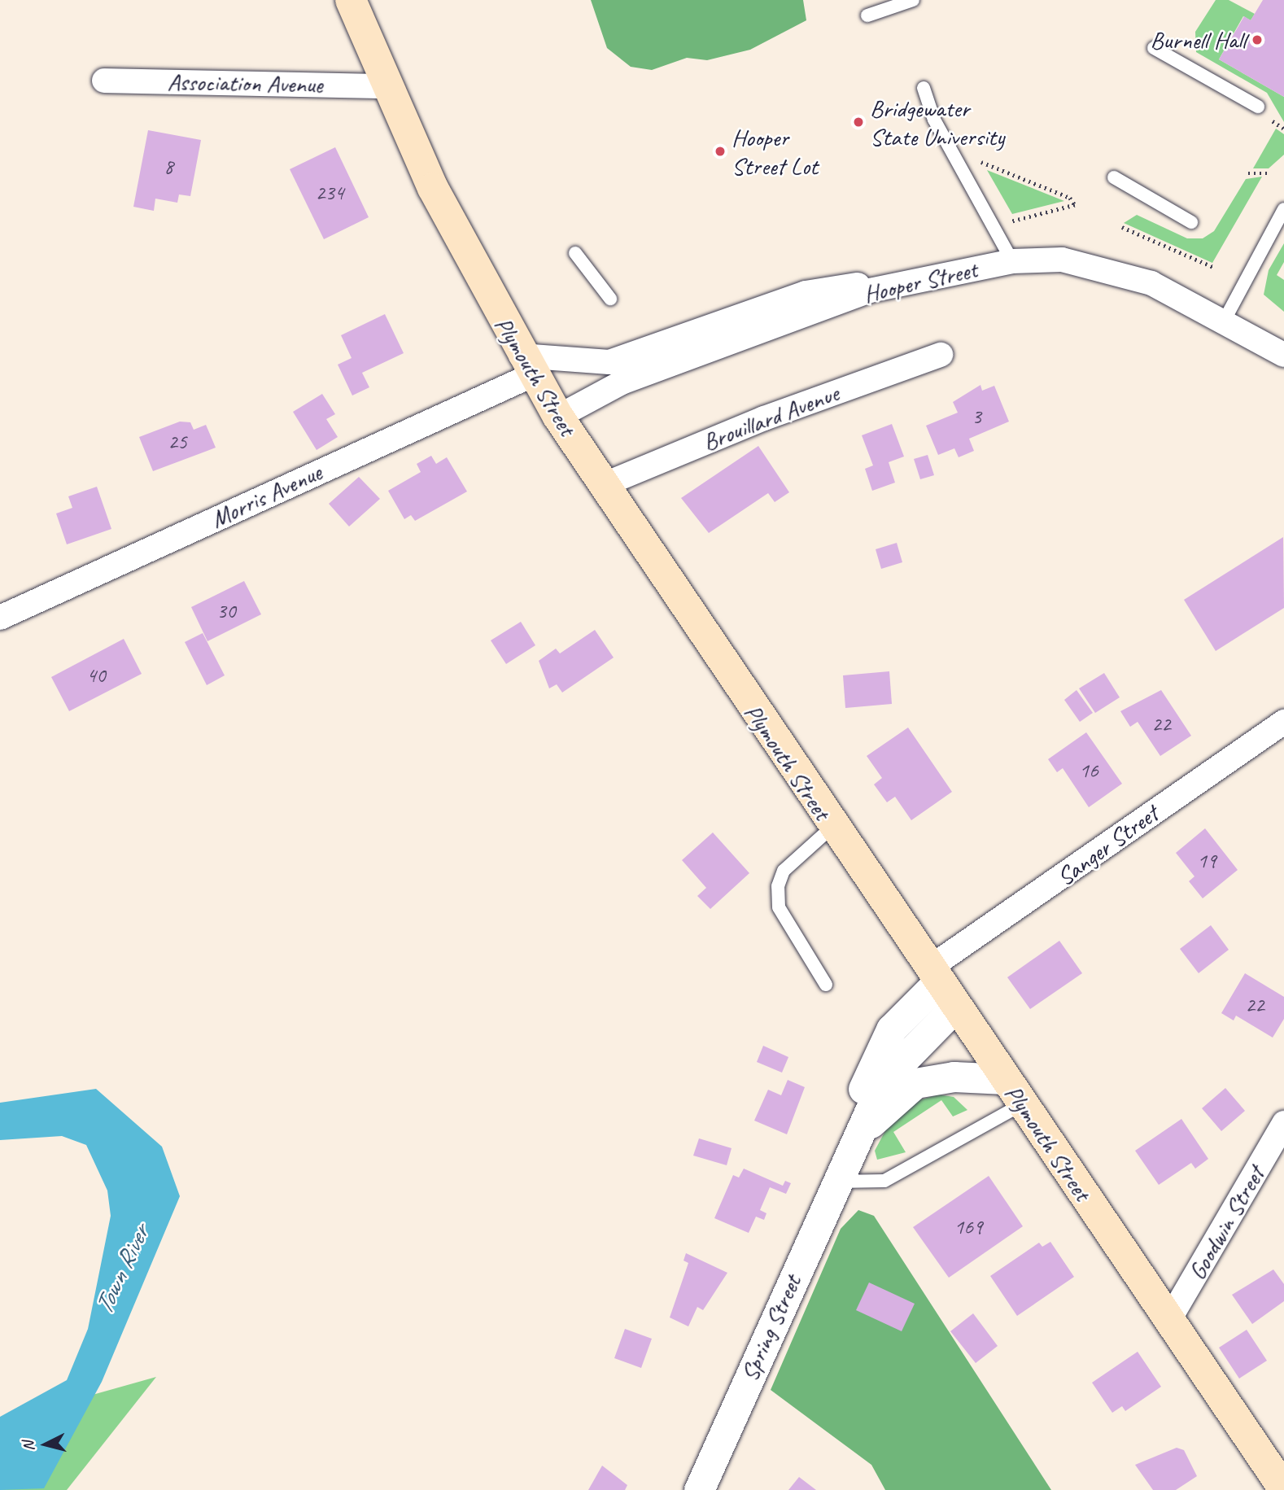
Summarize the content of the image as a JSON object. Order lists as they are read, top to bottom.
{
  "streets": {
    "main road": ["Plymouth Street"],
    "street": [
      "Association Avenue",
      "Hooper Street",
      "Brouillard Avenue",
      "Morris Avenue",
      "Sanger Street",
      "Goodwin Street",
      "Spring Street"
    ]
  },
  "crossings": [
    ["Association Avenue", "Plymouth Street"],
    ["Hooper Street", "Plymouth Street"],
    ["Plymouth Street", "Brouillard Avenue"],
    ["Plymouth Street", "Morris Avenue"],
    ["Plymouth Street", "Sanger Street"],
    ["Plymouth Street", "Goodwin Street"],
    ["Plymouth Street", "Spring Street"],
    ["Sanger Street", "Spring Street"]
  ],
  "water": ["Town River"],
  "places": ["Burnell Hall", "Bridgewater State University", "Hooper Street Lot"],
  "house_numbers": [
    "8",
    "234",
    "3",
    "25",
    "30",
    "40",
    "22",
    "16",
    "19",
    "22",
    "169"
  ],
  "north": "left"
}
